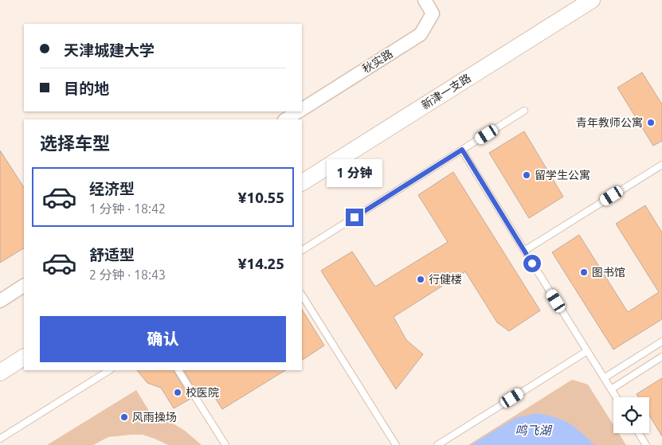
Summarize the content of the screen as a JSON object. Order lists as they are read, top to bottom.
{
  "streets": {
    "street": ["秋实路", "新津一支路"]
  },
  "water": ["鸣飞湖"],
  "places": [
    "青年教师公寓",
    "留学生公寓",
    "图书馆",
    "行健楼",
    "校医院",
    "风雨操场"
  ],
  "page": {
    "banner": ["天津城建大学", "目的地"],
    "heading": "选择车型",
    "bubble": "1 分钟",
    "list": [
      {
        "name": "经济型",
        "note": "1 分钟 · 18:42",
        "value": "¥10.55"
      },
      {
        "name": "舒适型",
        "note": "2 分钟 · 18:43",
        "value": "¥14.25"
      }
    ],
    "buttons": "确认"
  }
}
